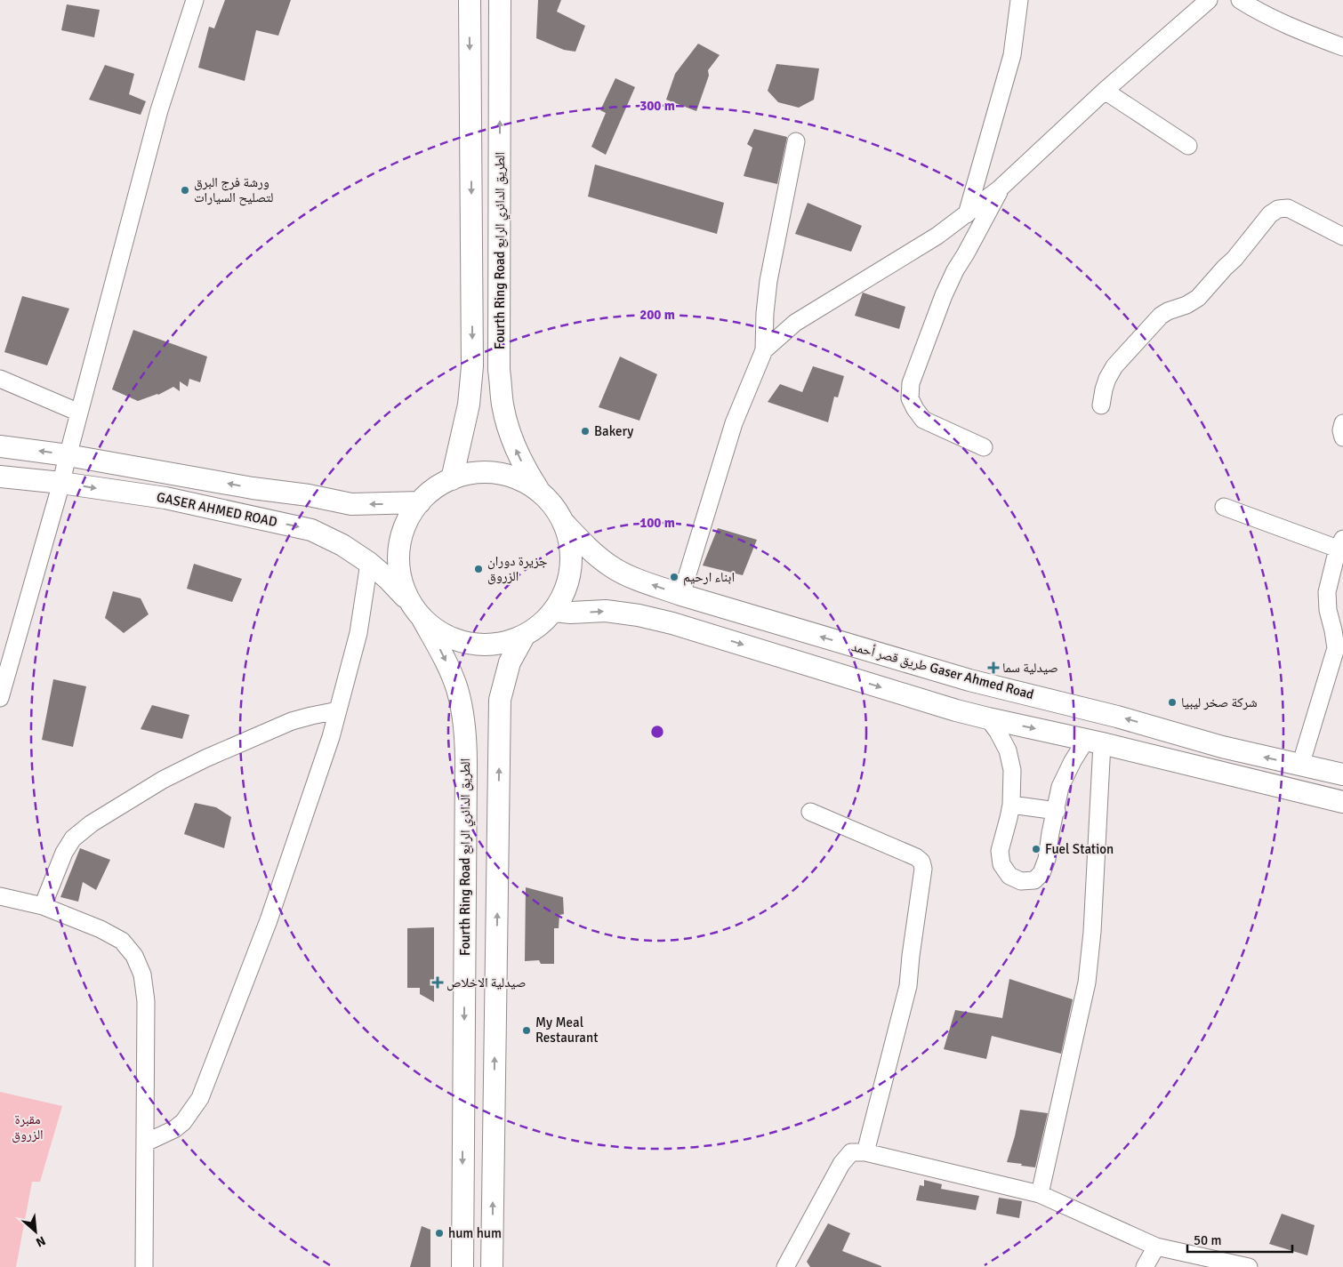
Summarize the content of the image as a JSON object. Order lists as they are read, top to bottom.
{
  "streets": {
    "main road": ["Fourth Ring Road الطريق الدائري الرابع", "GASER AHMED ROAD", "طريق قصر أحمد Gaser Ahmed Road"]
  },
  "crossings": [
    ["Fourth Ring Road الطريق الدائري الرابع", "GASER AHMED ROAD"]
  ],
  "parks": ["مقبرة الزروق"],
  "places": {
    "other": [
      "ورشة فرج البرق لتصليح السيارات",
      "Bakery",
      "جزيرة دوران الزروق",
      "ابناء ارحيم",
      "شركة صخر ليبيا",
      "Fuel Station",
      "My Meal Restaurant",
      "hum hum"
    ],
    "health": ["صيدلية سما", "صيدلية الاخلاص"]
  },
  "scale_bar": "50 m",
  "north": "bottom right",
  "rings": ["300 m", "200 m", "100 m"]
}
